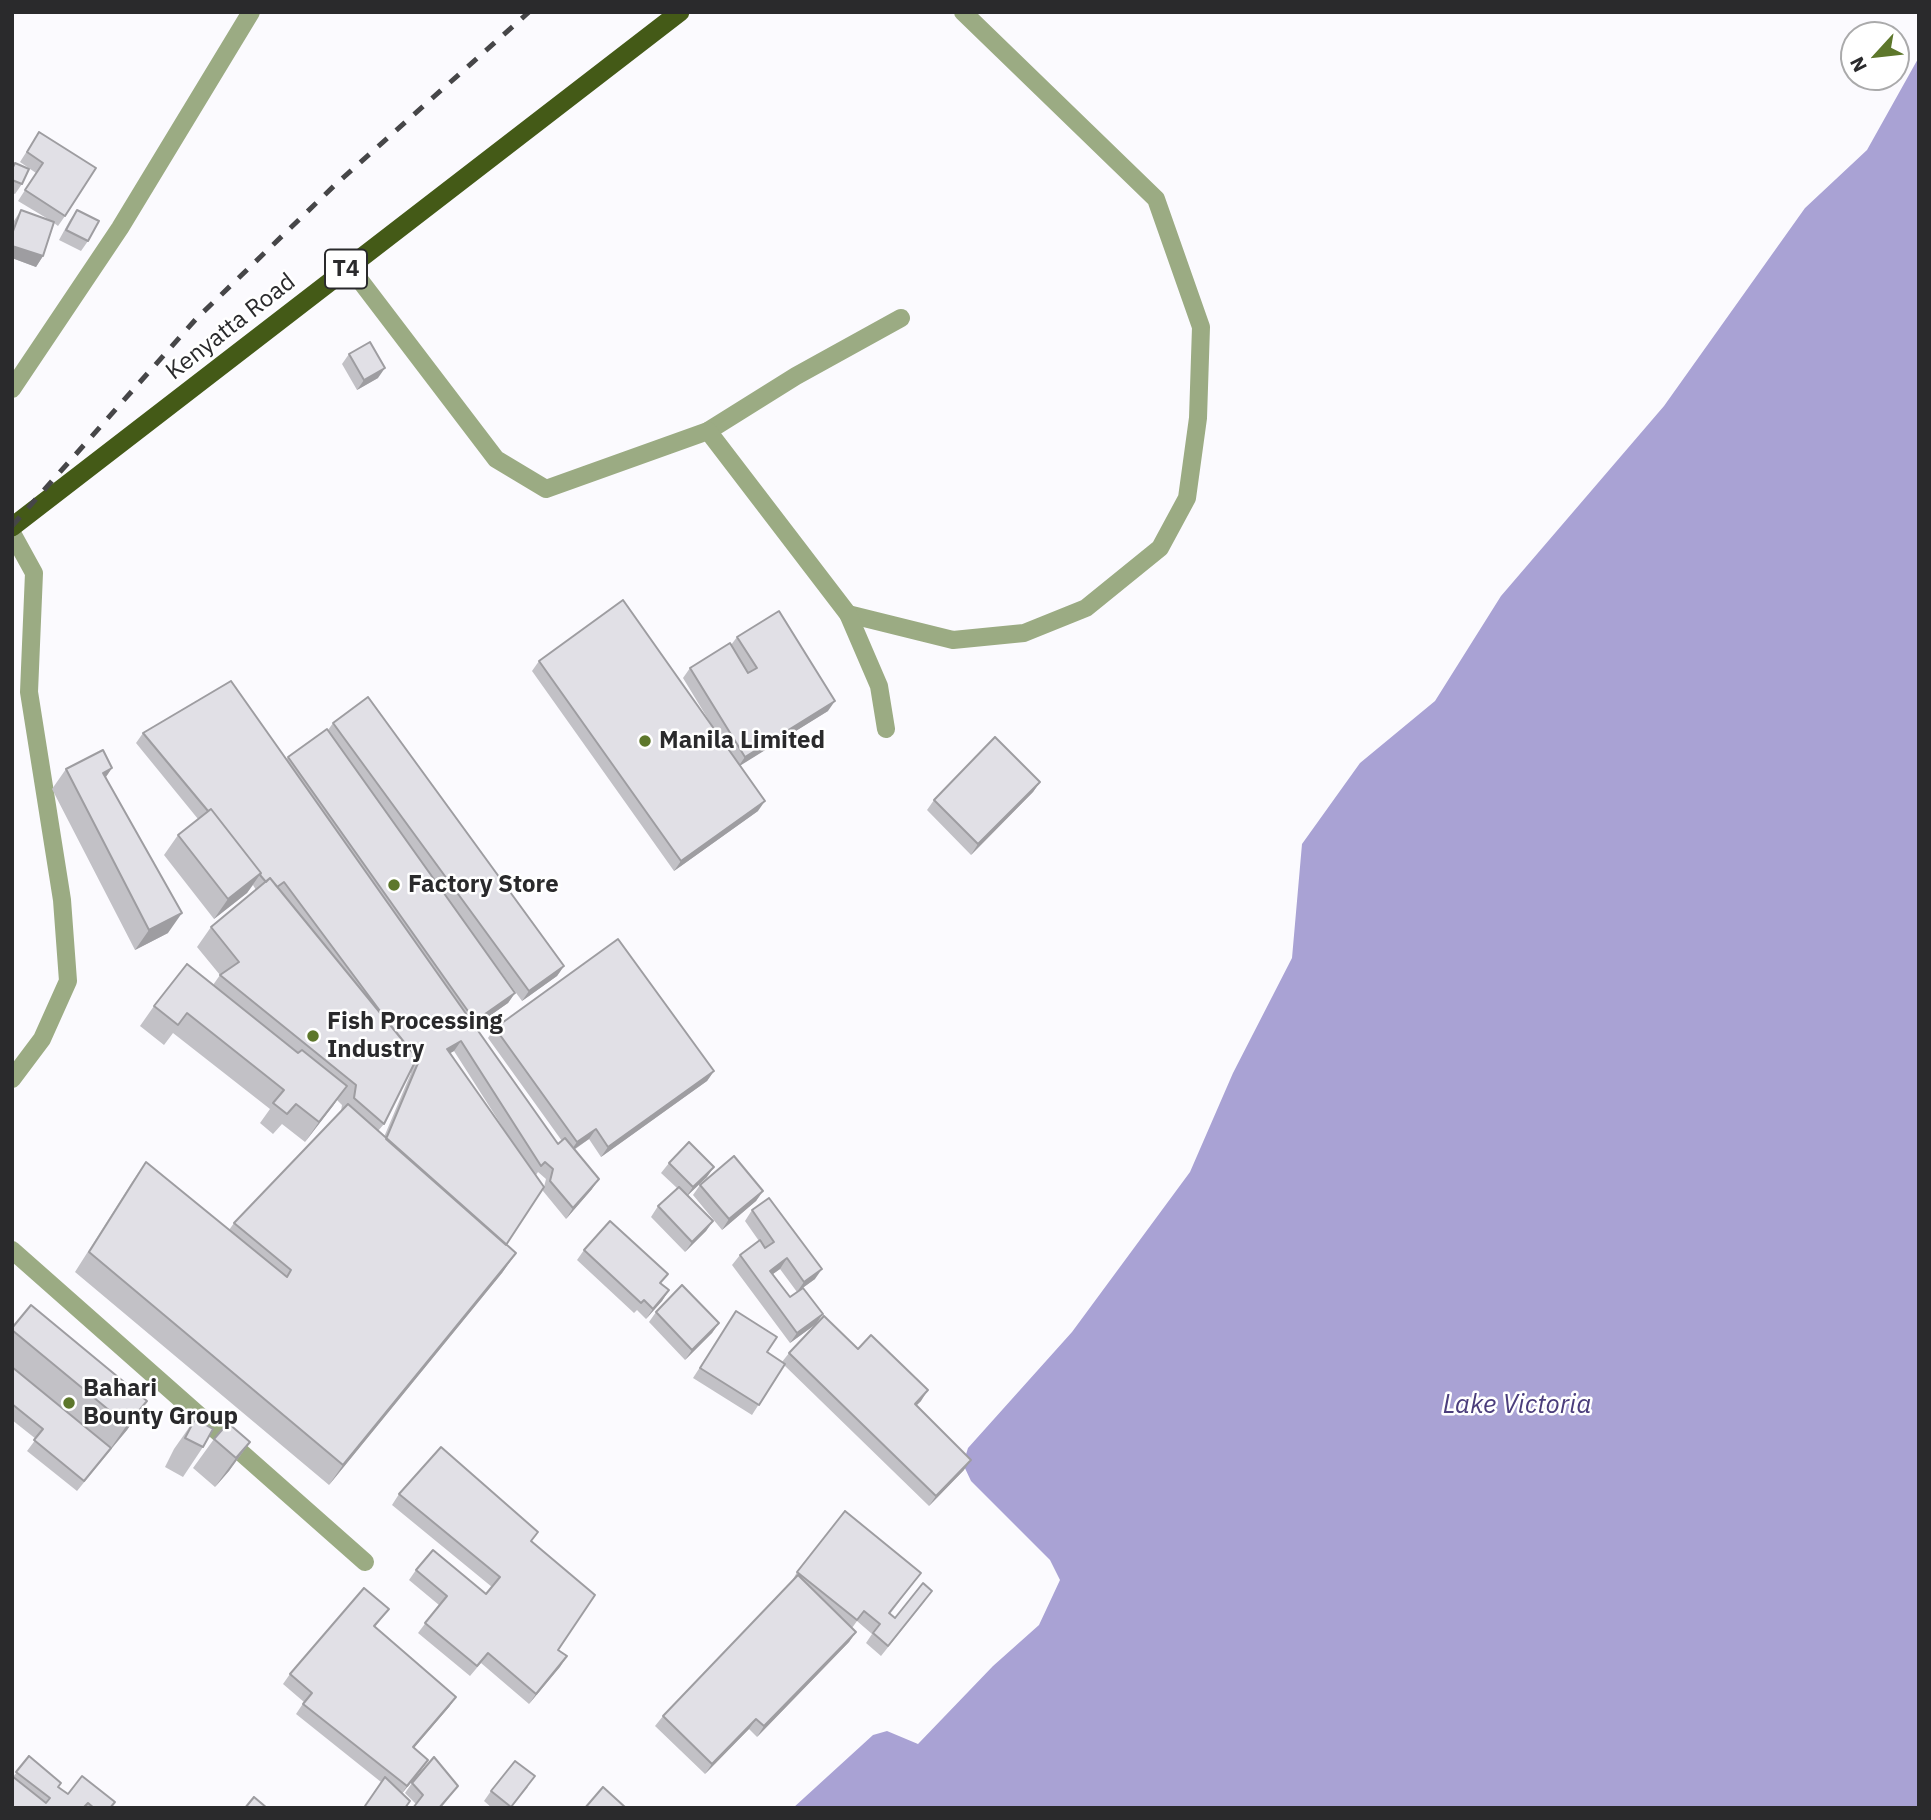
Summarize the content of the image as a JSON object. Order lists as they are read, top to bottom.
{
  "streets": {
    "highway": ["T4", "Kenyatta Road"]
  },
  "water": ["Lake Victoria"],
  "places": [
    "Manila Limited",
    "Factory Store",
    "Fish Processing Industry",
    "Bahari Bounty Group"
  ],
  "north": "bottom left"
}
